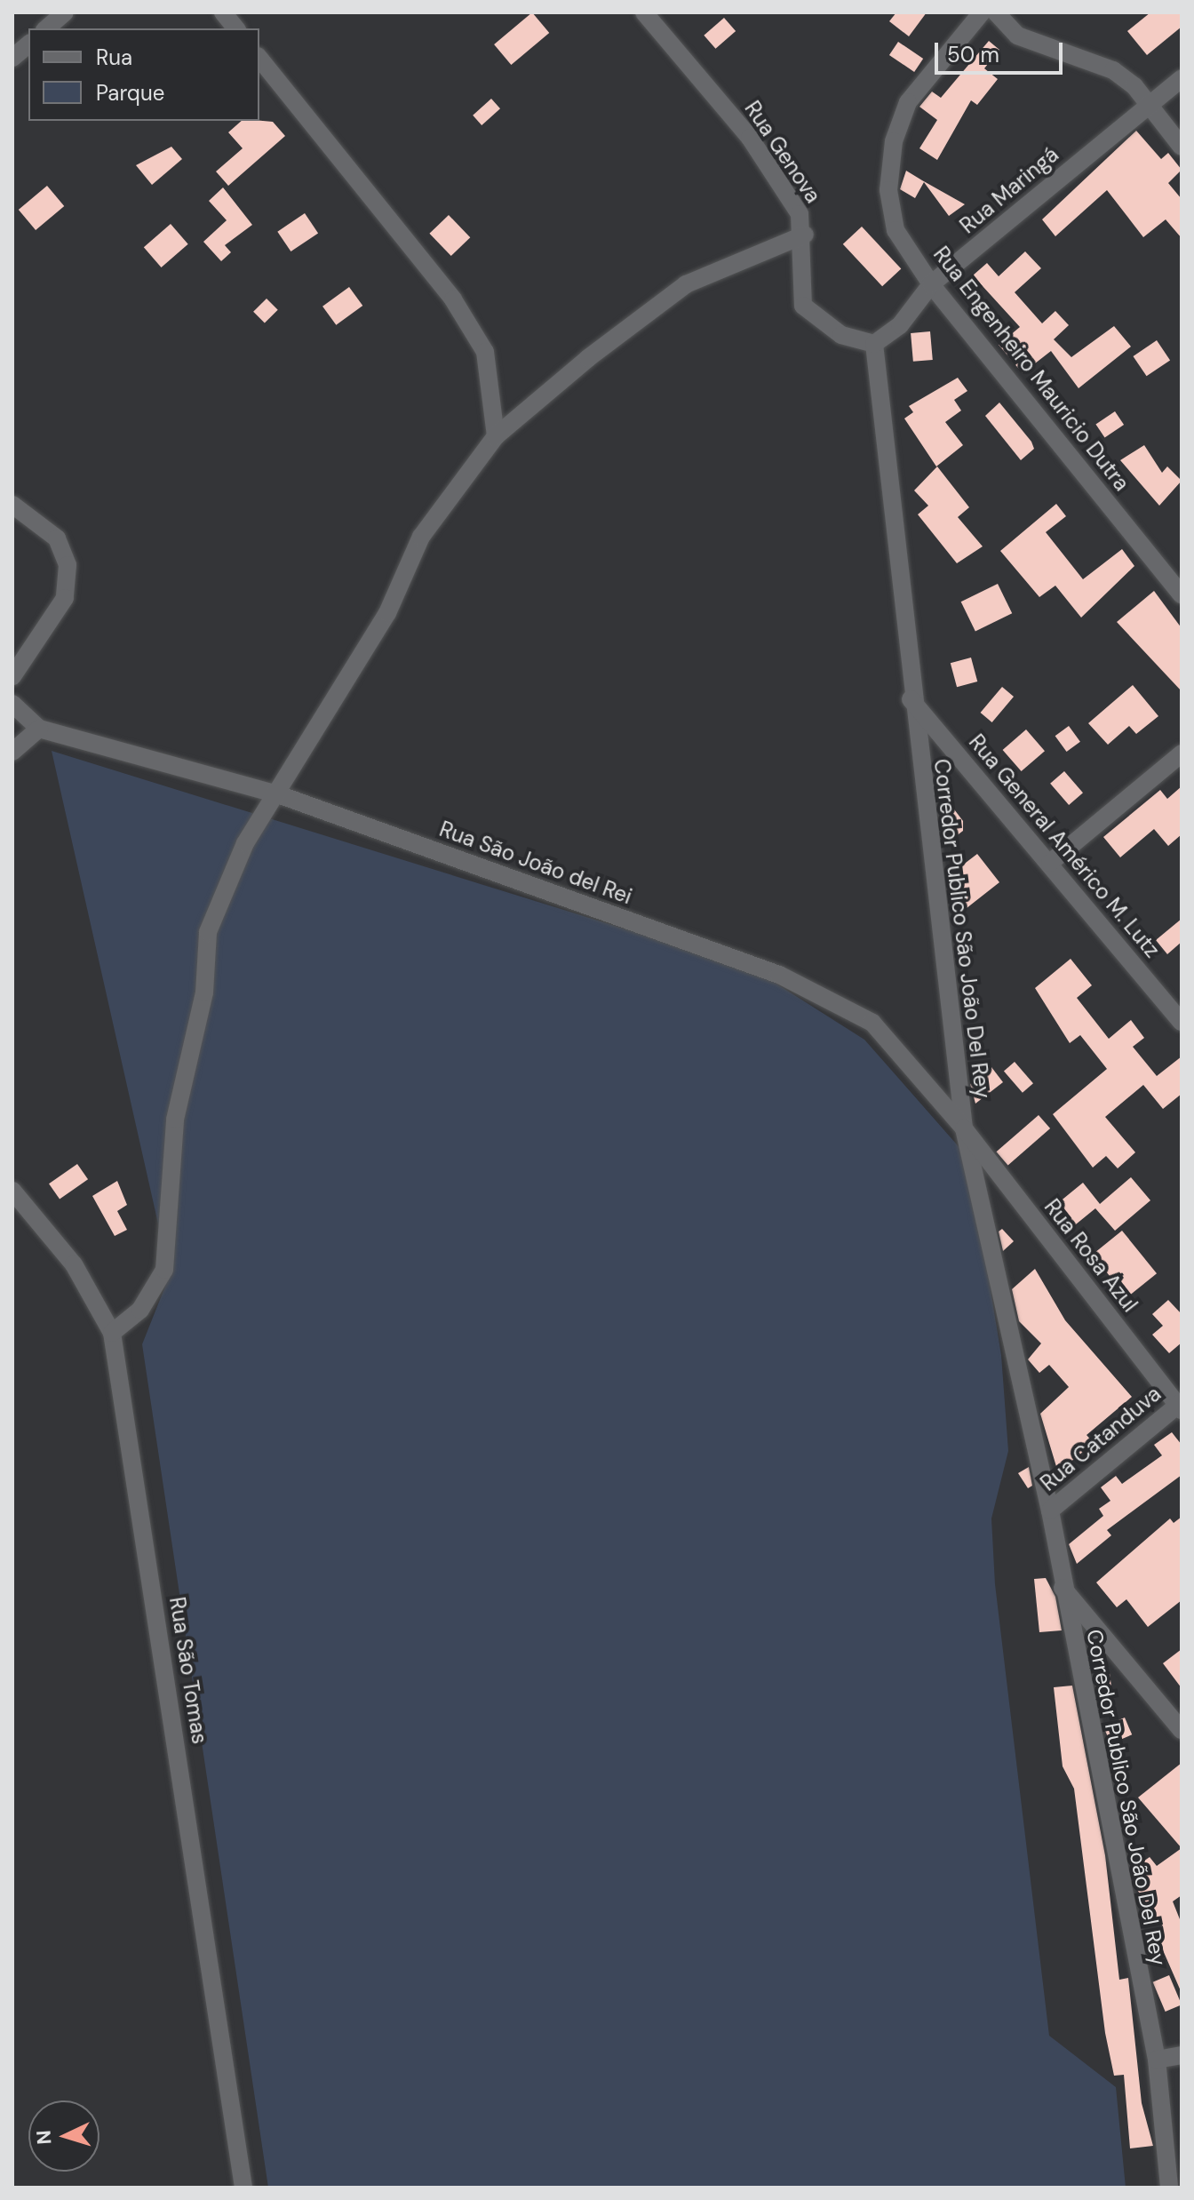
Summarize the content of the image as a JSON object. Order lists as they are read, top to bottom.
{
  "streets": {
    "street": [
      "Rua Genova",
      "Rua Maringá",
      "Rua Engenheiro Mauricio Dutra",
      "Rua General Américo M. Lutz",
      "Rua São João del Rei",
      "Corredor Publico São João Del Rey",
      "Rua Rosa Azul",
      "Rua Catanduva",
      "Rua São Tomas"
    ]
  },
  "crossings": [
    ["Rua Genova", "Rua Maringá"],
    ["Rua Genova", "Corredor Publico São João Del Rey"],
    ["Rua Maringá", "Rua Engenheiro Mauricio Dutra"],
    ["Rua Maringá", "Corredor Publico São João Del Rey"],
    ["Rua General Américo M. Lutz", "Corredor Publico São João Del Rey"],
    ["Rua São João del Rei", "Corredor Publico São João Del Rey"],
    ["Rua São João del Rei", "Rua Rosa Azul"],
    ["Corredor Publico São João Del Rey", "Rua Rosa Azul"],
    ["Corredor Publico São João Del Rey", "Rua Catanduva"],
    ["Rua Rosa Azul", "Rua Catanduva"]
  ],
  "legend": ["Rua", "Parque"],
  "scale_bar": "50 m",
  "north": "left"
}
